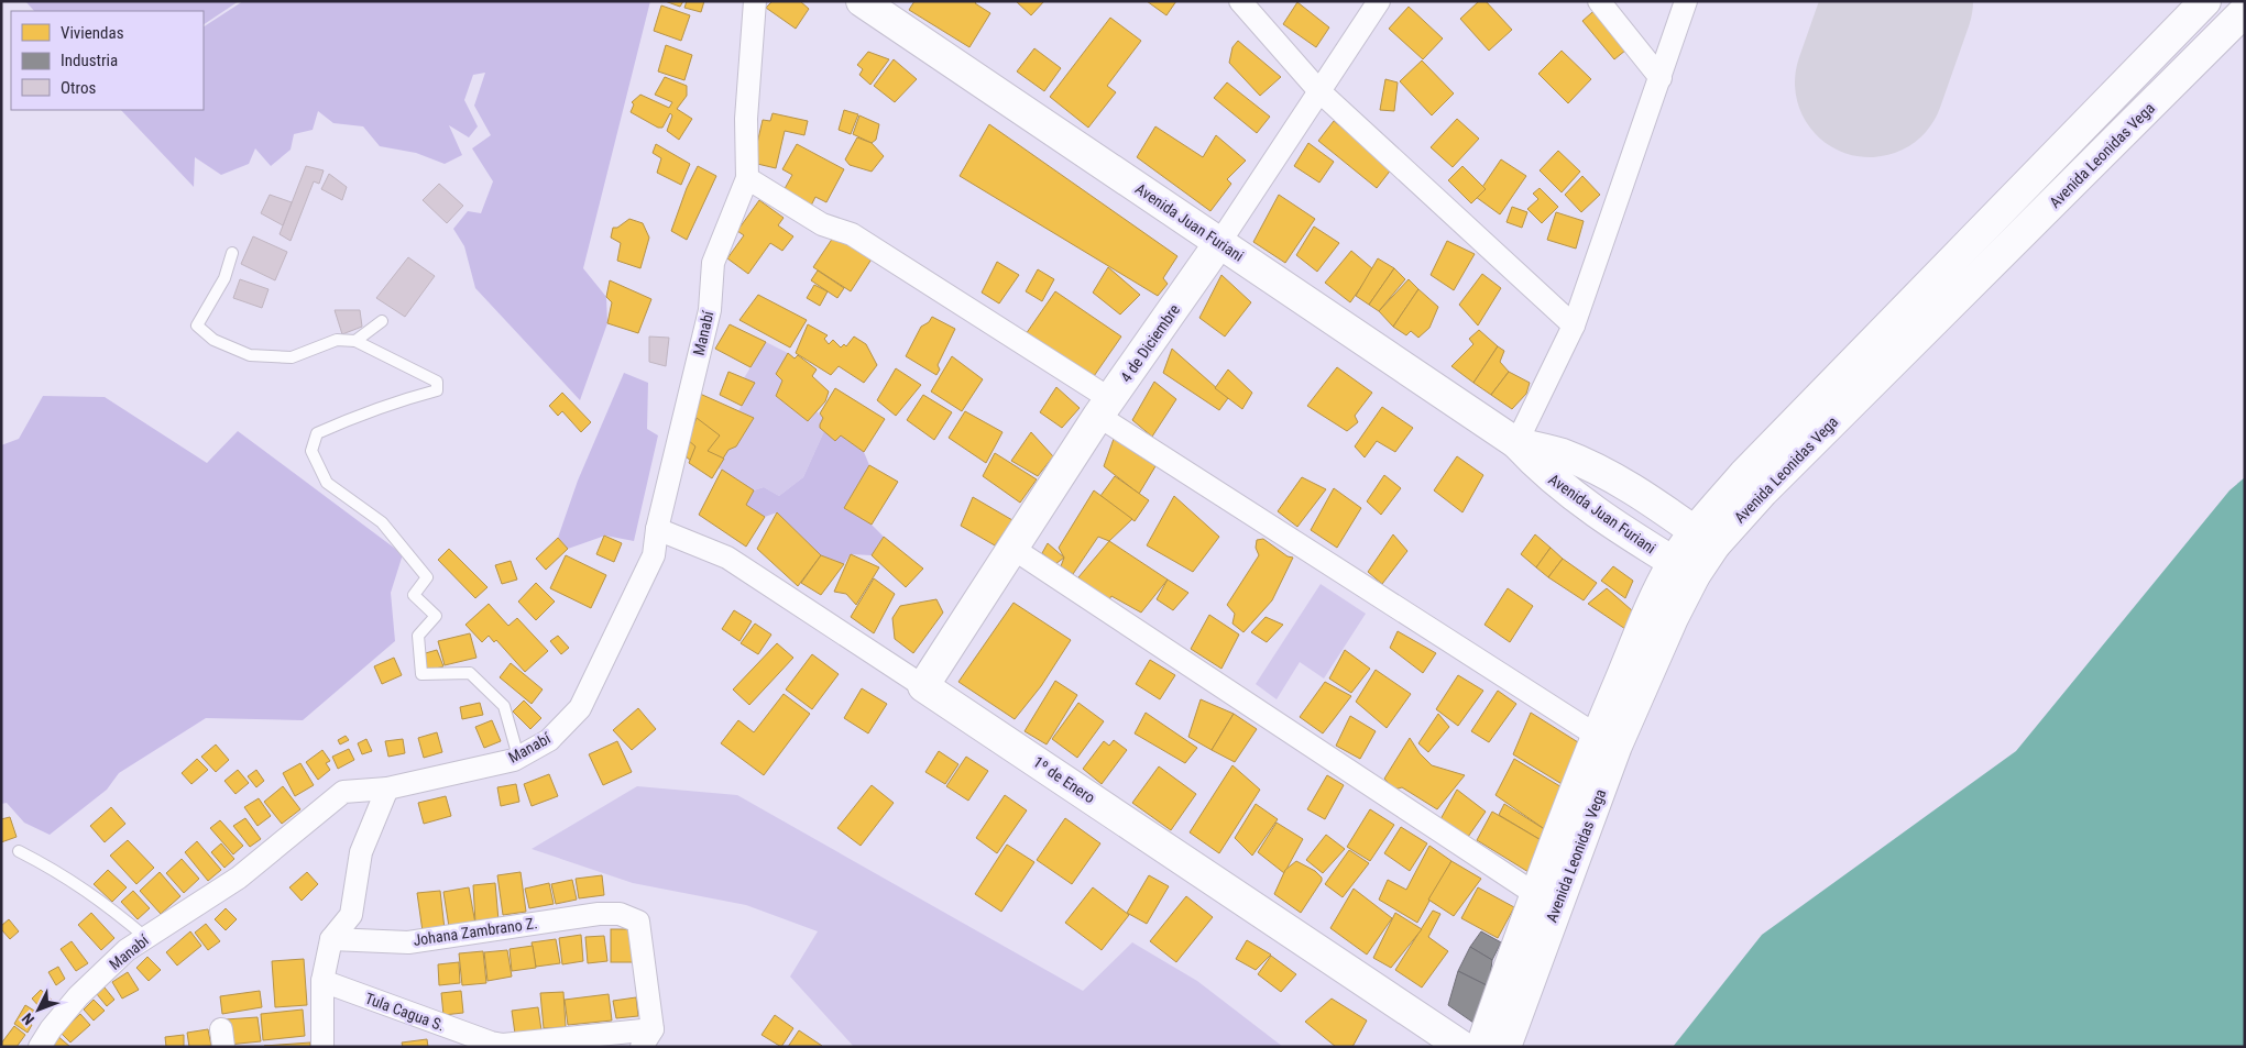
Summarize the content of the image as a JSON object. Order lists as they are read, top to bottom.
{
  "streets": {
    "main road": [
      "Avenida Leonidas Vega",
      "Avenida Juan Furiani",
      "4 de Diciembre",
      "1º de Enero"
    ],
    "street": ["Manabí", "Johana Zambrano Z.", "Tula Cagua S."]
  },
  "crossings": [
    ["Avenida Leonidas Vega", "Avenida Juan Furiani"],
    ["Avenida Juan Furiani", "4 de Diciembre"],
    ["Manabí", "1º de Enero"],
    ["4 de Diciembre", "1º de Enero"],
    ["Johana Zambrano Z.", "Tula Cagua S."]
  ],
  "legend": ["Viviendas", "Industria", "Otros"],
  "north": "bottom left"
}
